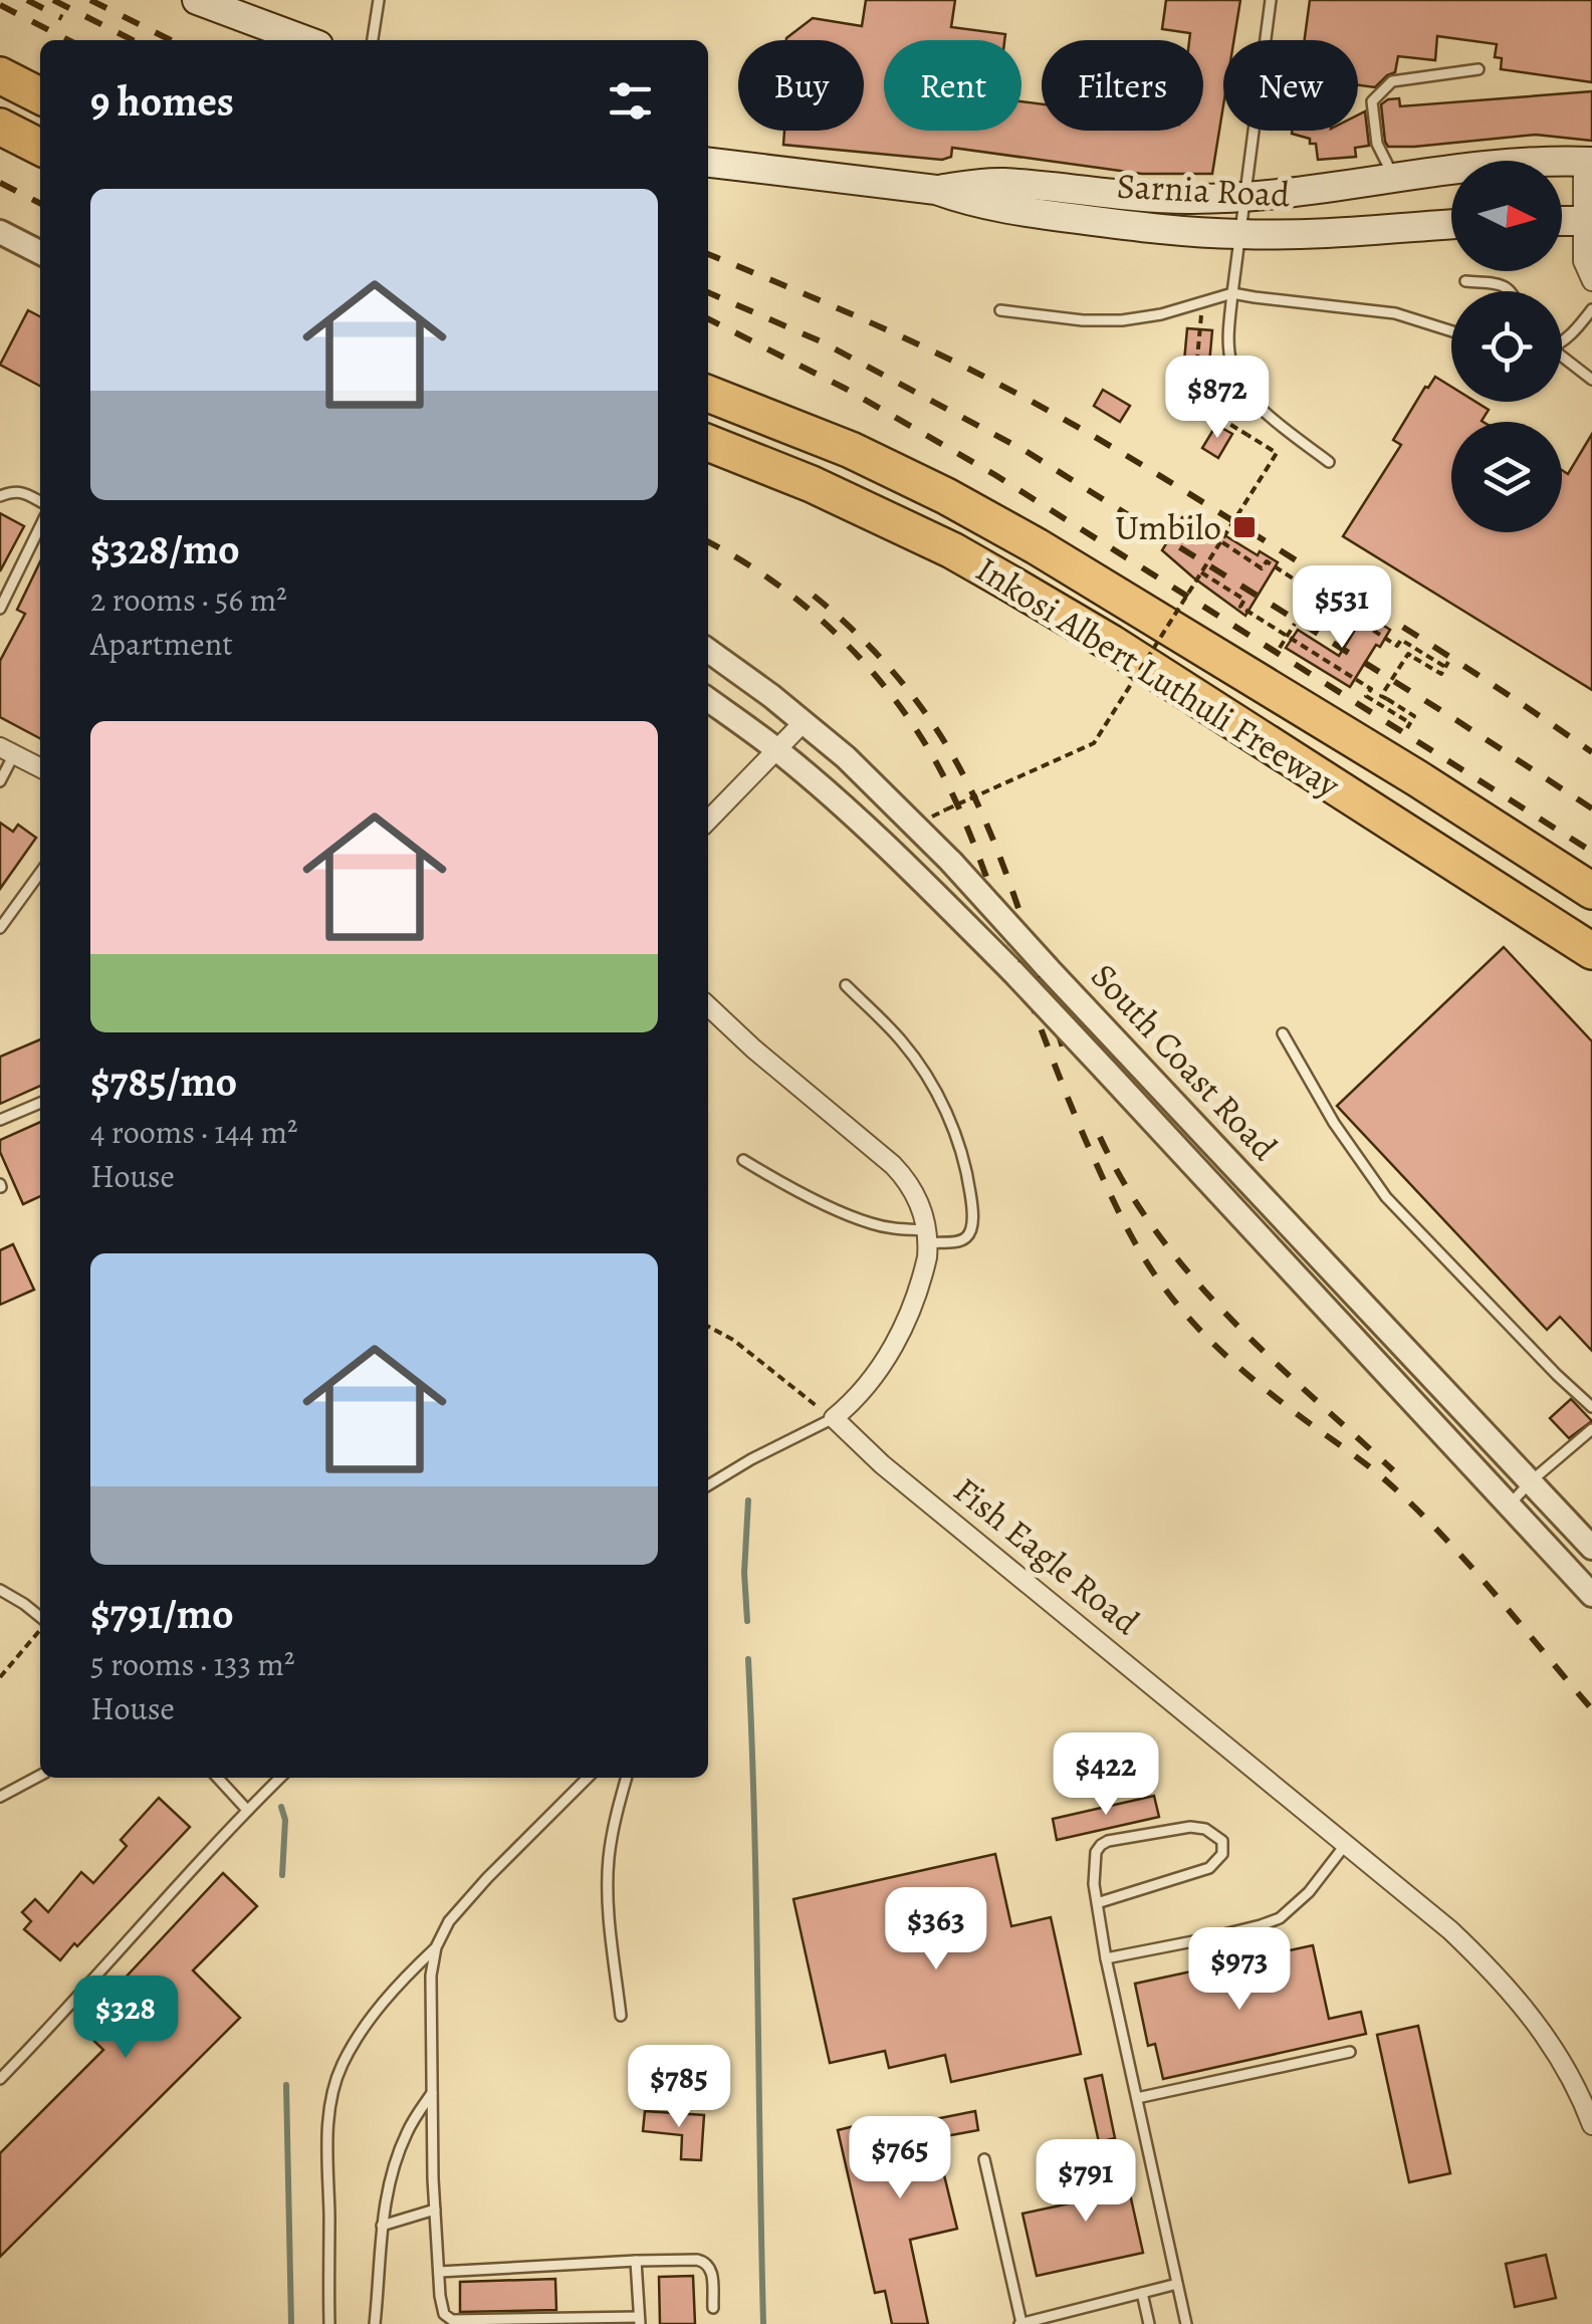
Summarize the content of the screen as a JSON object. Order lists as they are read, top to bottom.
{
  "streets": {
    "highway": ["Inkosi Albert Luthuli Freeway"],
    "main road": ["Sarnia Road"],
    "street": ["South Coast Road", "Fish Eagle Road"]
  },
  "places": {
    "transit": ["Umbilo"]
  },
  "north": "right",
  "page": {
    "chip": [
      "Buy",
      "Rent",
      "Filters",
      "New"
    ],
    "heading": "9 homes",
    "list": [
      {
        "name": "$328/mo",
        "note": "2 rooms · 56 m² · Apartment"
      },
      {
        "name": "$785/mo",
        "note": "4 rooms · 144 m² · House"
      },
      {
        "name": "$791/mo",
        "note": "5 rooms · 133 m² · House"
      }
    ],
    "price": [
      "$872",
      "$531",
      "$422",
      "$363",
      "$973",
      "$328",
      "$785",
      "$765",
      "$791"
    ]
  }
}
